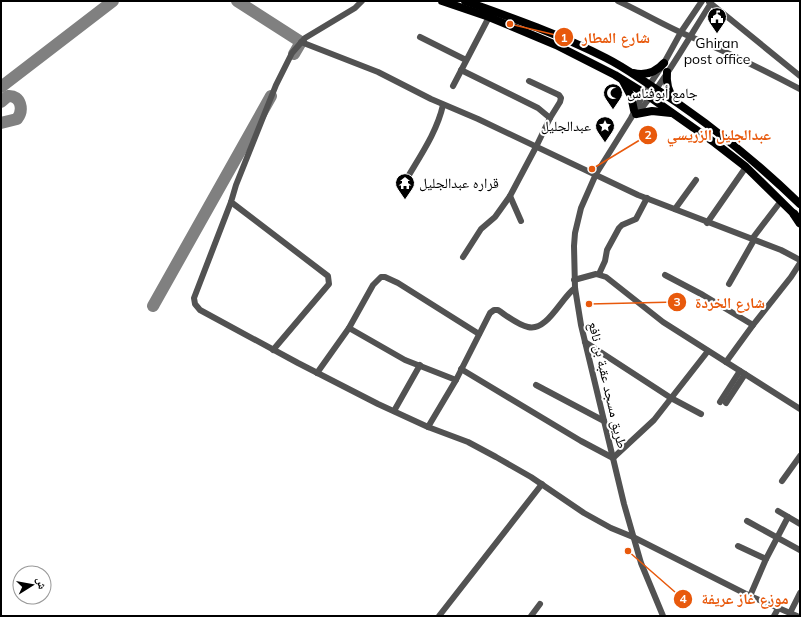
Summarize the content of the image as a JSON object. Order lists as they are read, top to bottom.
{
  "streets": {
    "street": ["طريق مسجد عقبة بن نافع"]
  },
  "places": {
    "other": [
      "شارع المطار",
      "عبدالجليل الزريسي",
      "شارع الخردة",
      "موزع غاز عريفة"
    ],
    "public building": ["Ghiran post office"],
    "mosque": ["جامع أبوفناس"],
    "place": ["عبدالجليل"],
    "temple": ["قراره عبدالجليل"]
  },
  "north": "right"
}
